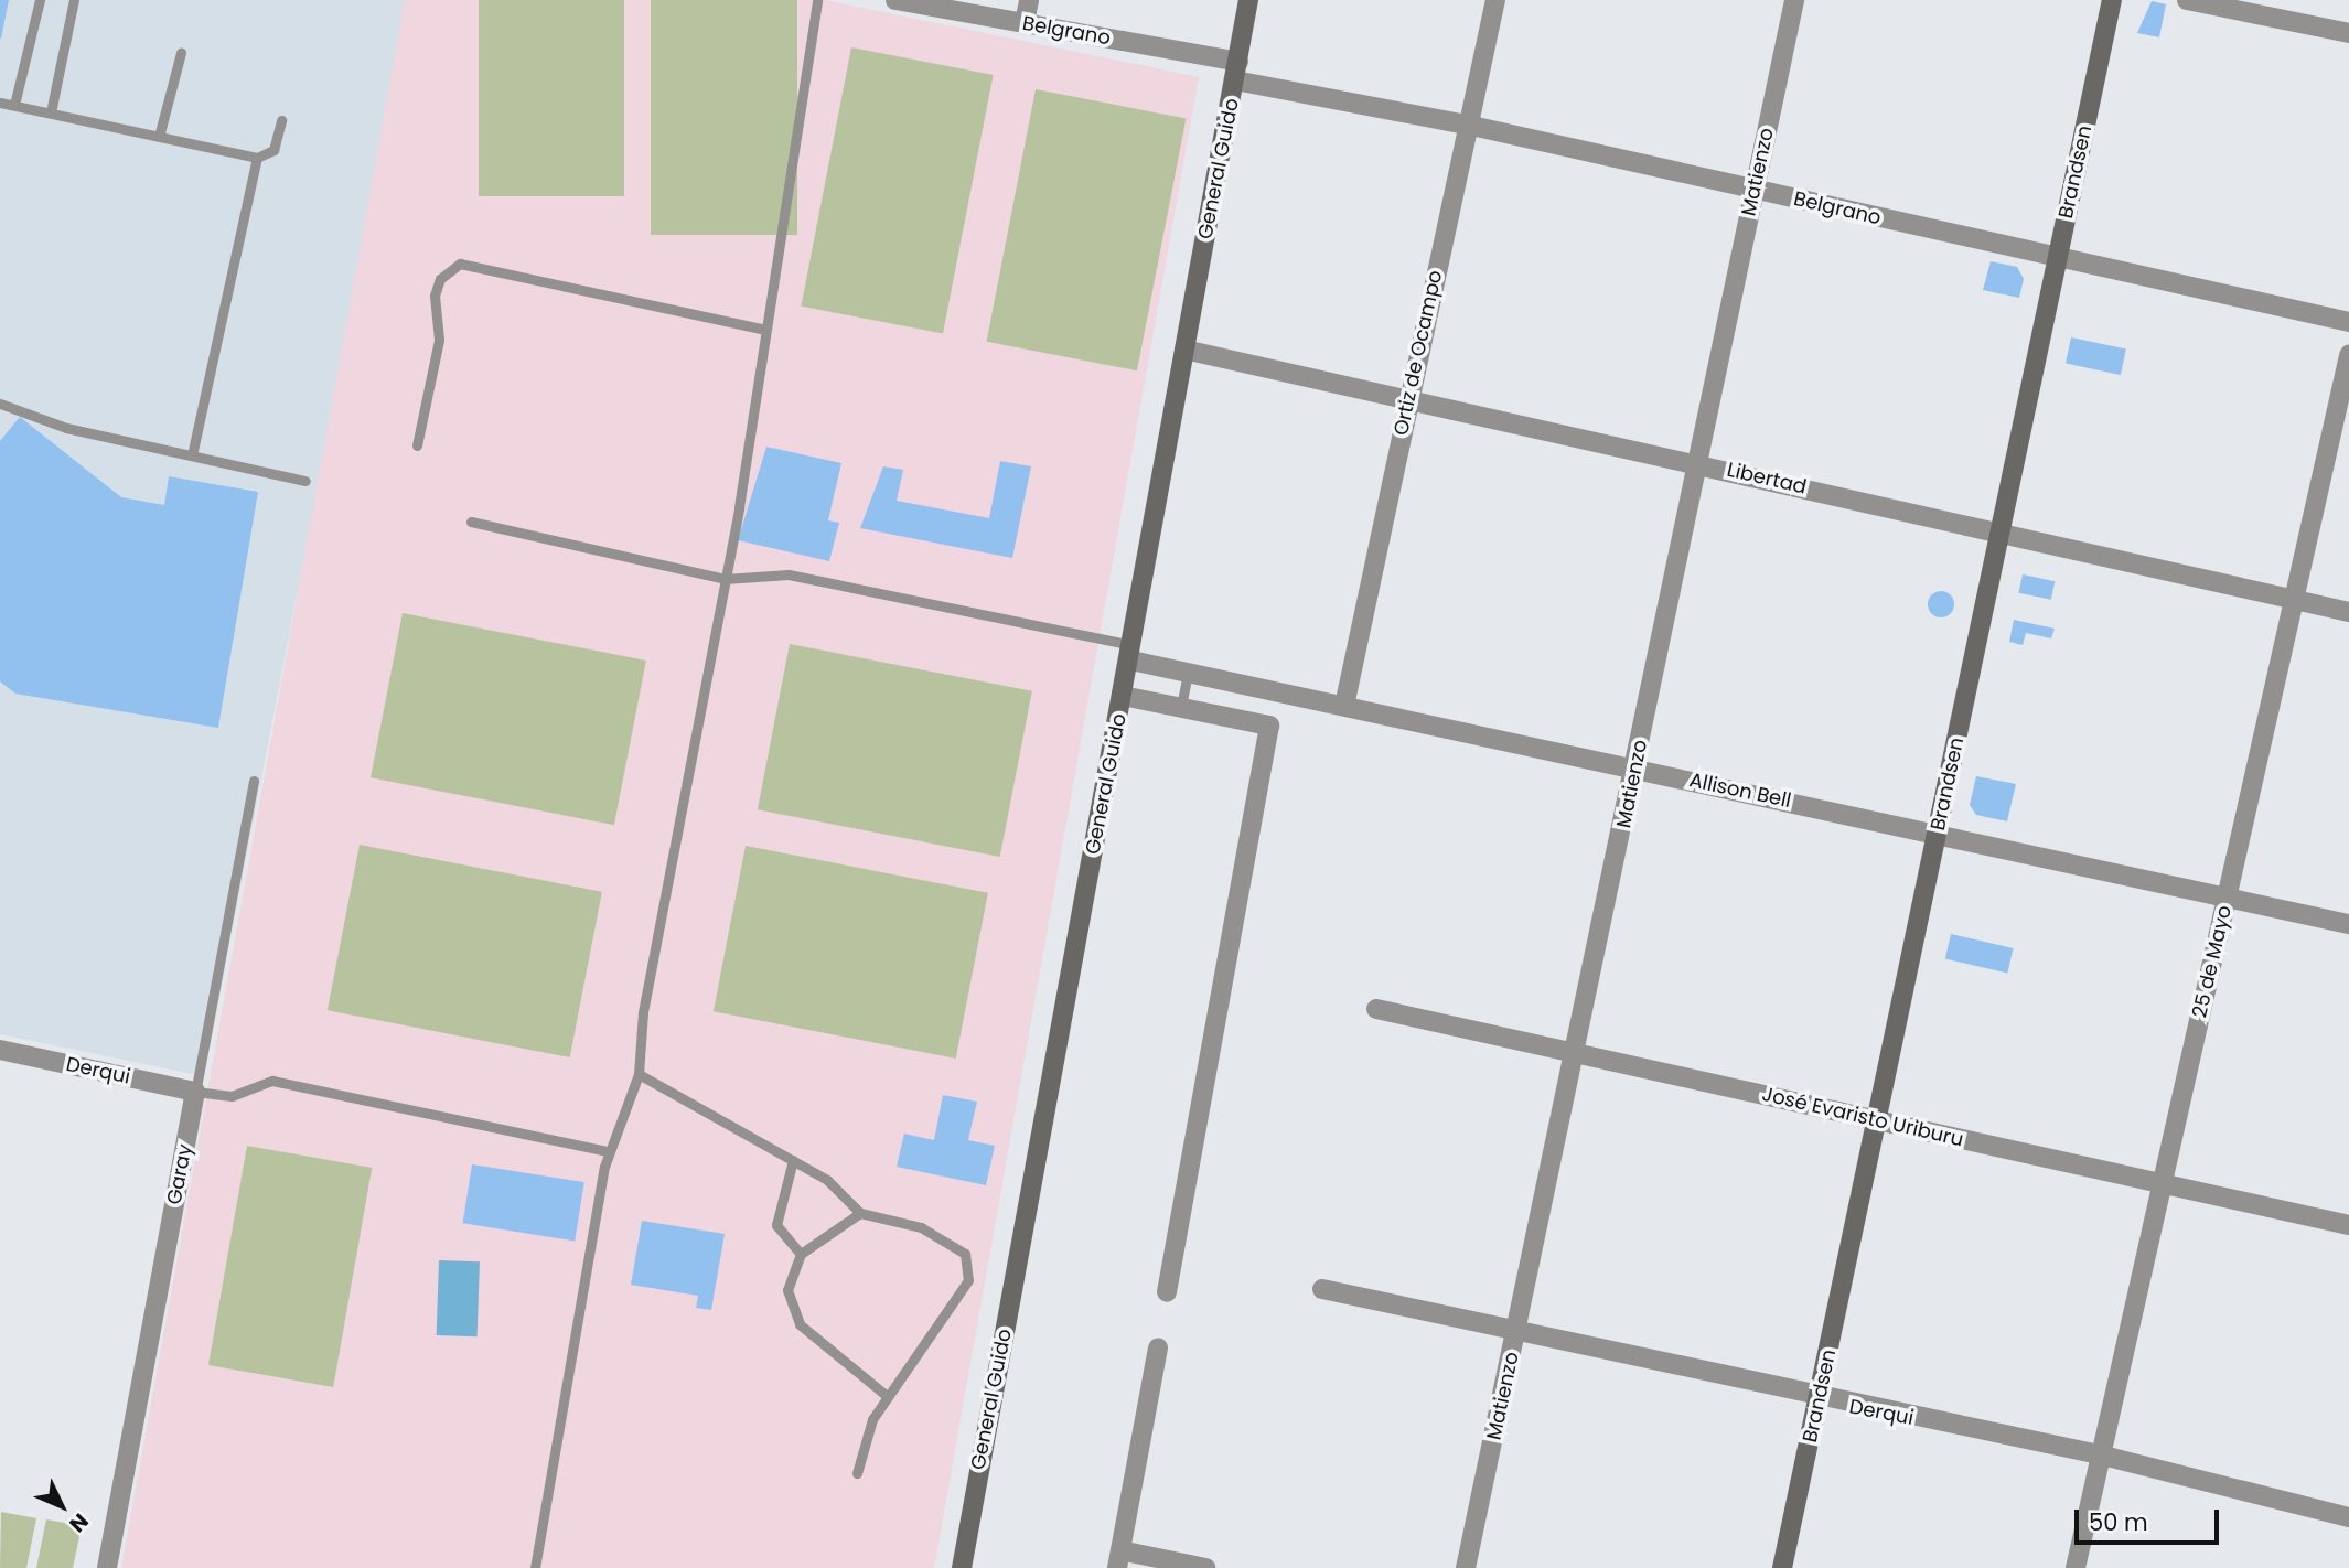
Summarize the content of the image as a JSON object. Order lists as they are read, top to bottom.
{
  "streets": {
    "main road": ["General Guido", "Brandsen"],
    "street": [
      "Belgrano",
      "Matienzo",
      "Ortiz de Ocampo",
      "Libertad",
      "Allison Bell",
      "25 de Mayo",
      "Derqui",
      "José Evaristo Uriburu",
      "Garay"
    ]
  },
  "crossings": [
    ["Belgrano", "General Guido"],
    ["Belgrano", "Matienzo"],
    ["Belgrano", "Brandsen"],
    ["Belgrano", "Ortiz de Ocampo"],
    ["General Guido", "Libertad"],
    ["General Guido", "Allison Bell"],
    ["Matienzo", "Libertad"],
    ["Matienzo", "Allison Bell"],
    ["Matienzo", "Derqui"],
    ["Matienzo", "José Evaristo Uriburu"],
    ["Brandsen", "Libertad"],
    ["Brandsen", "Allison Bell"],
    ["Brandsen", "Derqui"],
    ["Brandsen", "José Evaristo Uriburu"],
    ["Ortiz de Ocampo", "Libertad"],
    ["Ortiz de Ocampo", "Allison Bell"],
    ["Libertad", "25 de Mayo"],
    ["Allison Bell", "25 de Mayo"],
    ["25 de Mayo", "Derqui"],
    ["25 de Mayo", "José Evaristo Uriburu"],
    ["Derqui", "Garay"]
  ],
  "scale_bar": "50 m",
  "north": "bottom right"
}
